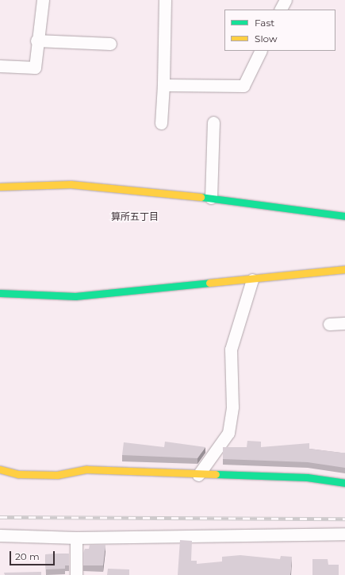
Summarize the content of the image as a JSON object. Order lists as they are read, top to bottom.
{
  "districts": ["算所五丁目"],
  "legend": ["Fast", "Slow"],
  "scale_bar": "20 m"
}
